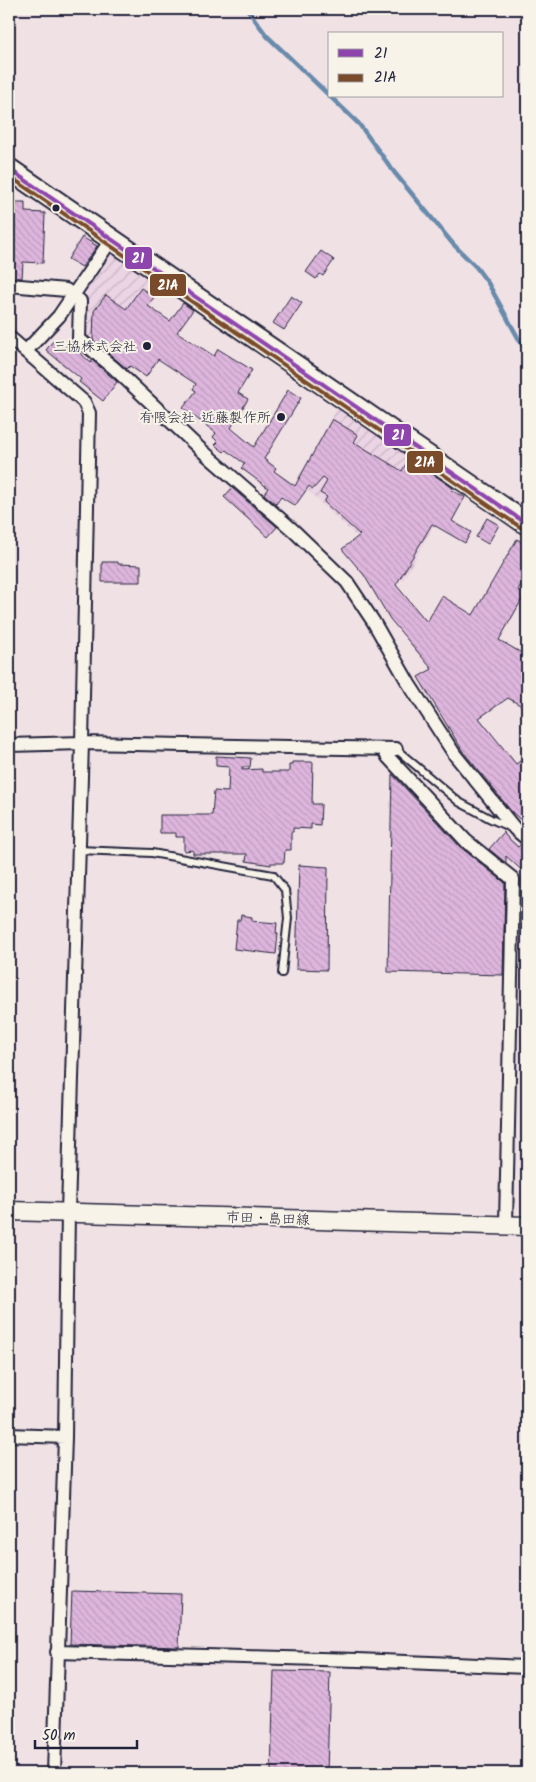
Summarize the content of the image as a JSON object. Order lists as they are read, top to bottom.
{
  "streets": {
    "street": ["市田・島田線"]
  },
  "places": ["三協株式会社", "有限会社 近藤製作所"],
  "lines": ["transit line 21", "transit line 21A"],
  "legend": ["21", "21A"],
  "scale_bar": "50 m"
}
